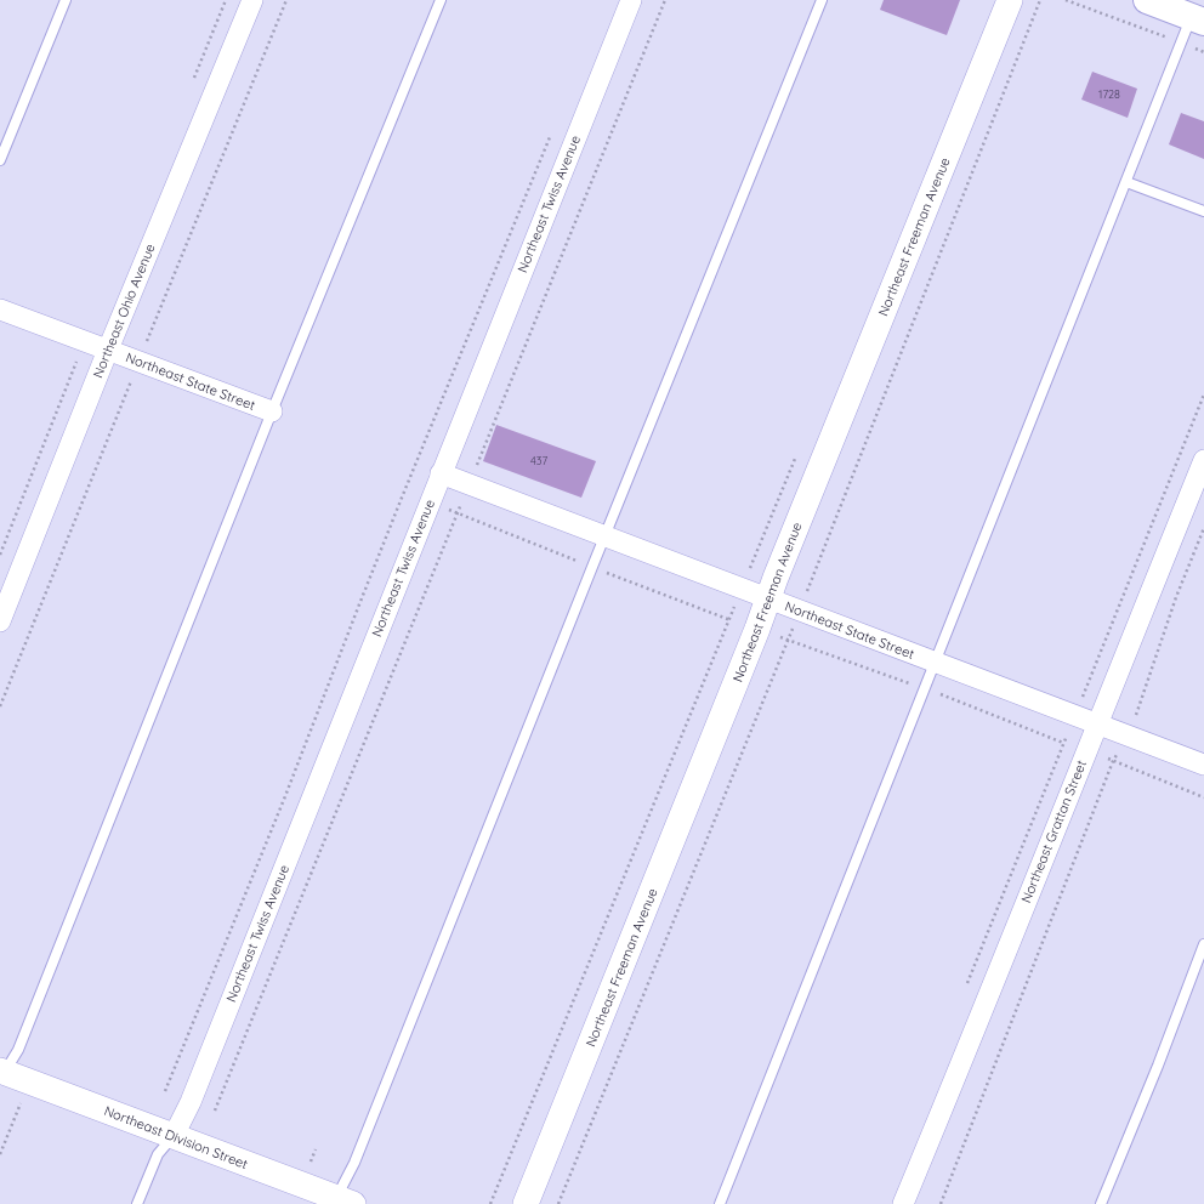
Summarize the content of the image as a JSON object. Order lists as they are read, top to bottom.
{
  "streets": {
    "street": [
      "Northeast Twiss Avenue",
      "Northeast Freeman Avenue",
      "Northeast Ohio Avenue",
      "Northeast State Street",
      "Northeast Grattan Street",
      "Northeast Division Street"
    ]
  },
  "crossings": [
    ["Northeast Twiss Avenue", "Northeast State Street"],
    ["Northeast Twiss Avenue", "Northeast Division Street"],
    ["Northeast Freeman Avenue", "Northeast State Street"],
    ["Northeast Ohio Avenue", "Northeast State Street"],
    ["Northeast State Street", "Northeast Grattan Street"]
  ],
  "house_numbers": ["1728", "437"]
}
